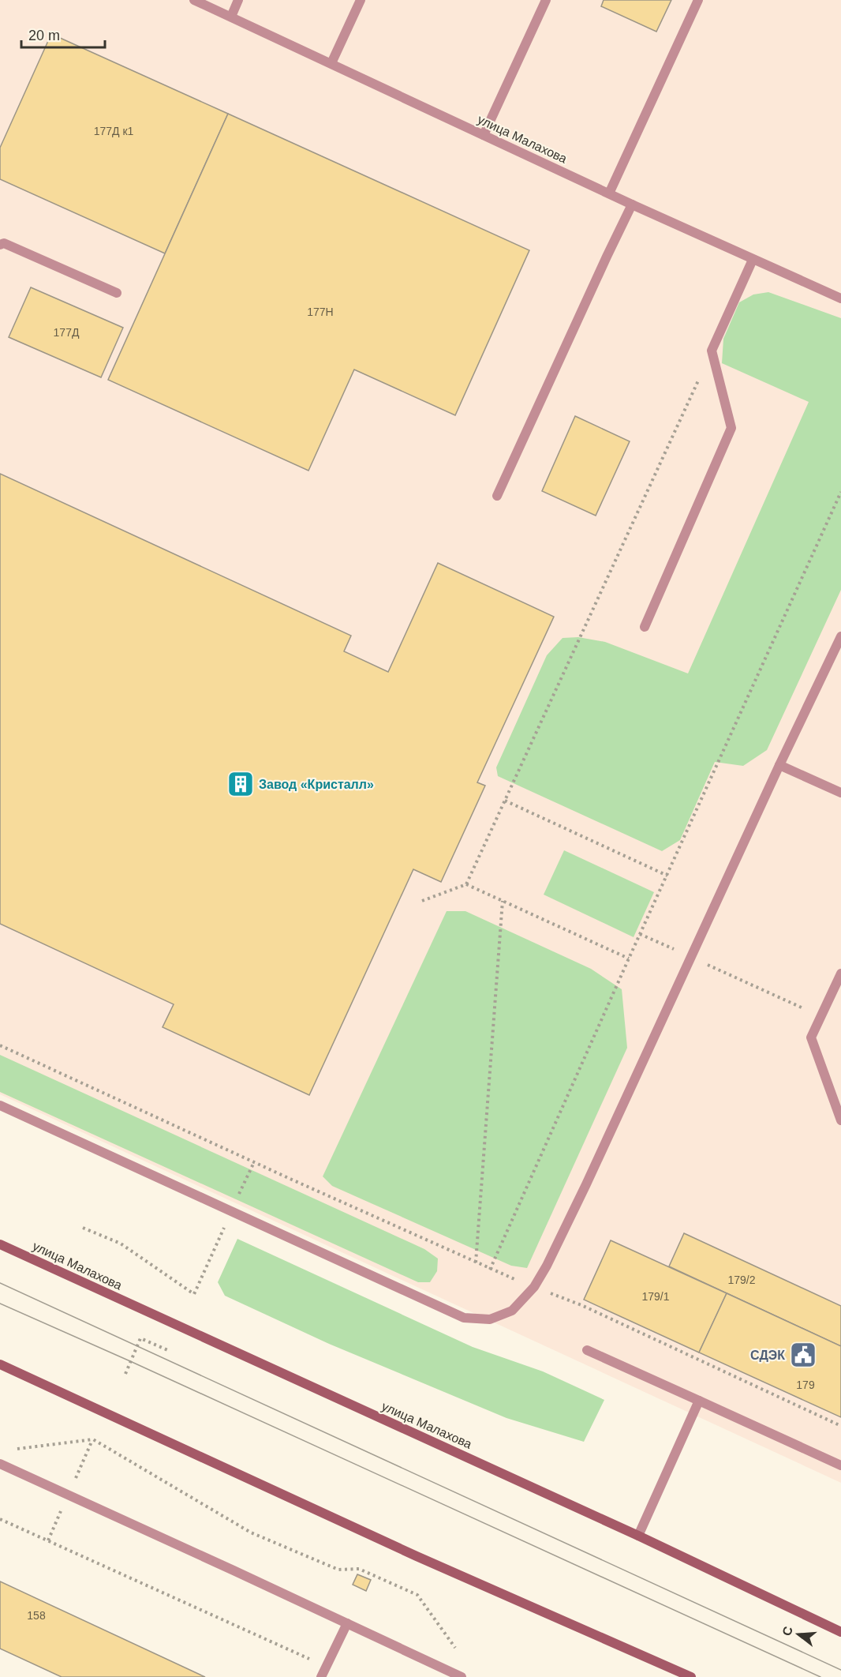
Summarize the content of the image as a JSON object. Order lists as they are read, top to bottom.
{
  "streets": {
    "main road": ["улица Малахова"]
  },
  "places": {
    "building": ["Завод «Кристалл»"],
    "public building": ["СДЭК"]
  },
  "house_numbers": [
    "177Д к1",
    "177Н",
    "177Д",
    "179/2",
    "179/1",
    "179",
    "158"
  ],
  "scale_bar": "20 m",
  "north": "left"
}
